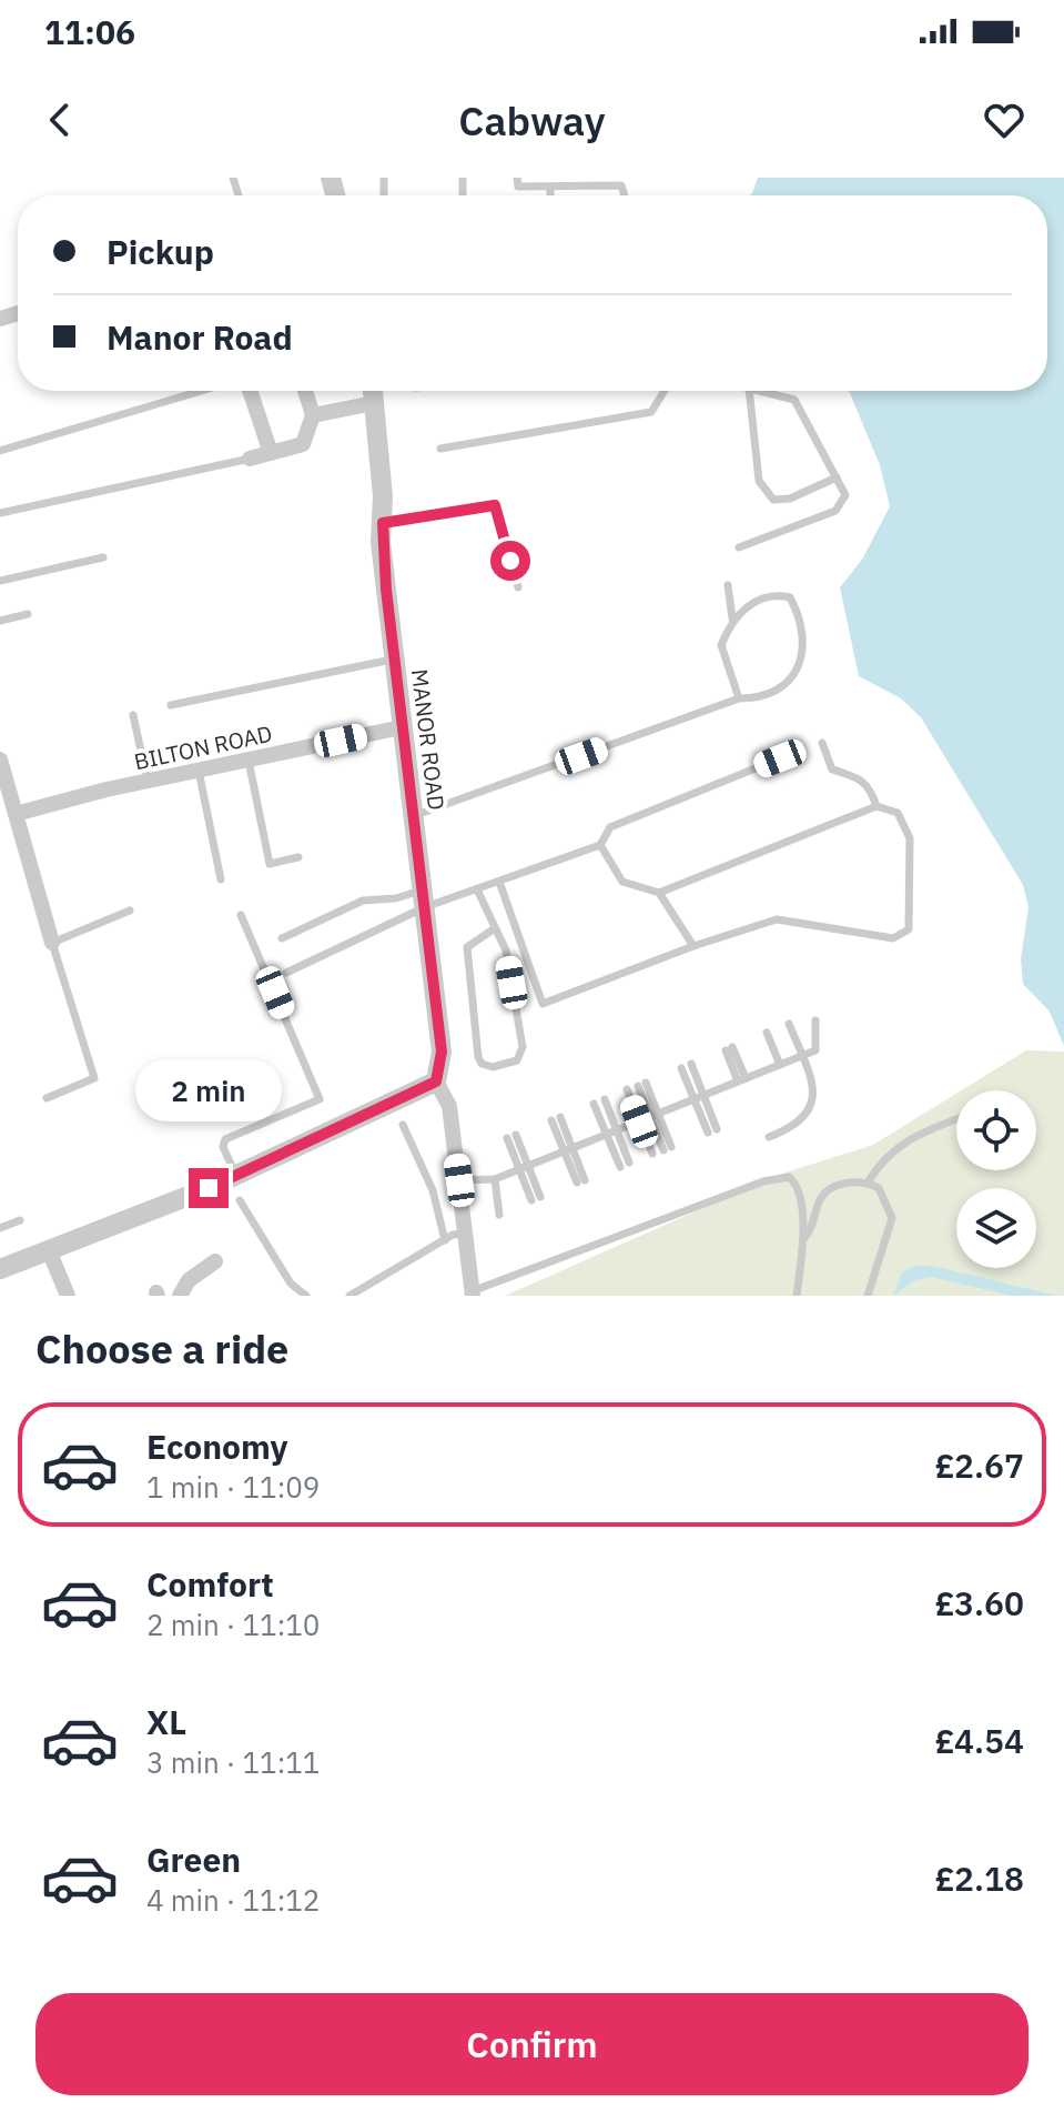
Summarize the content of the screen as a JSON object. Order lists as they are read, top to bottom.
{
  "streets": {
    "street": ["MANOR ROAD", "BILTON ROAD"]
  },
  "crossings": [
    ["MANOR ROAD", "BILTON ROAD"]
  ],
  "page": {
    "status": "11:06",
    "header": "Cabway",
    "banner": ["Pickup", "Manor Road"],
    "bubble": "2 min",
    "heading": "Choose a ride",
    "list": [
      {
        "name": "Economy",
        "note": "1 min · 11:09",
        "value": "£2.67"
      },
      {
        "name": "Comfort",
        "note": "2 min · 11:10",
        "value": "£3.60"
      },
      {
        "name": "XL",
        "note": "3 min · 11:11",
        "value": "£4.54"
      },
      {
        "name": "Green",
        "note": "4 min · 11:12",
        "value": "£2.18"
      }
    ],
    "buttons": "Confirm"
  }
}
